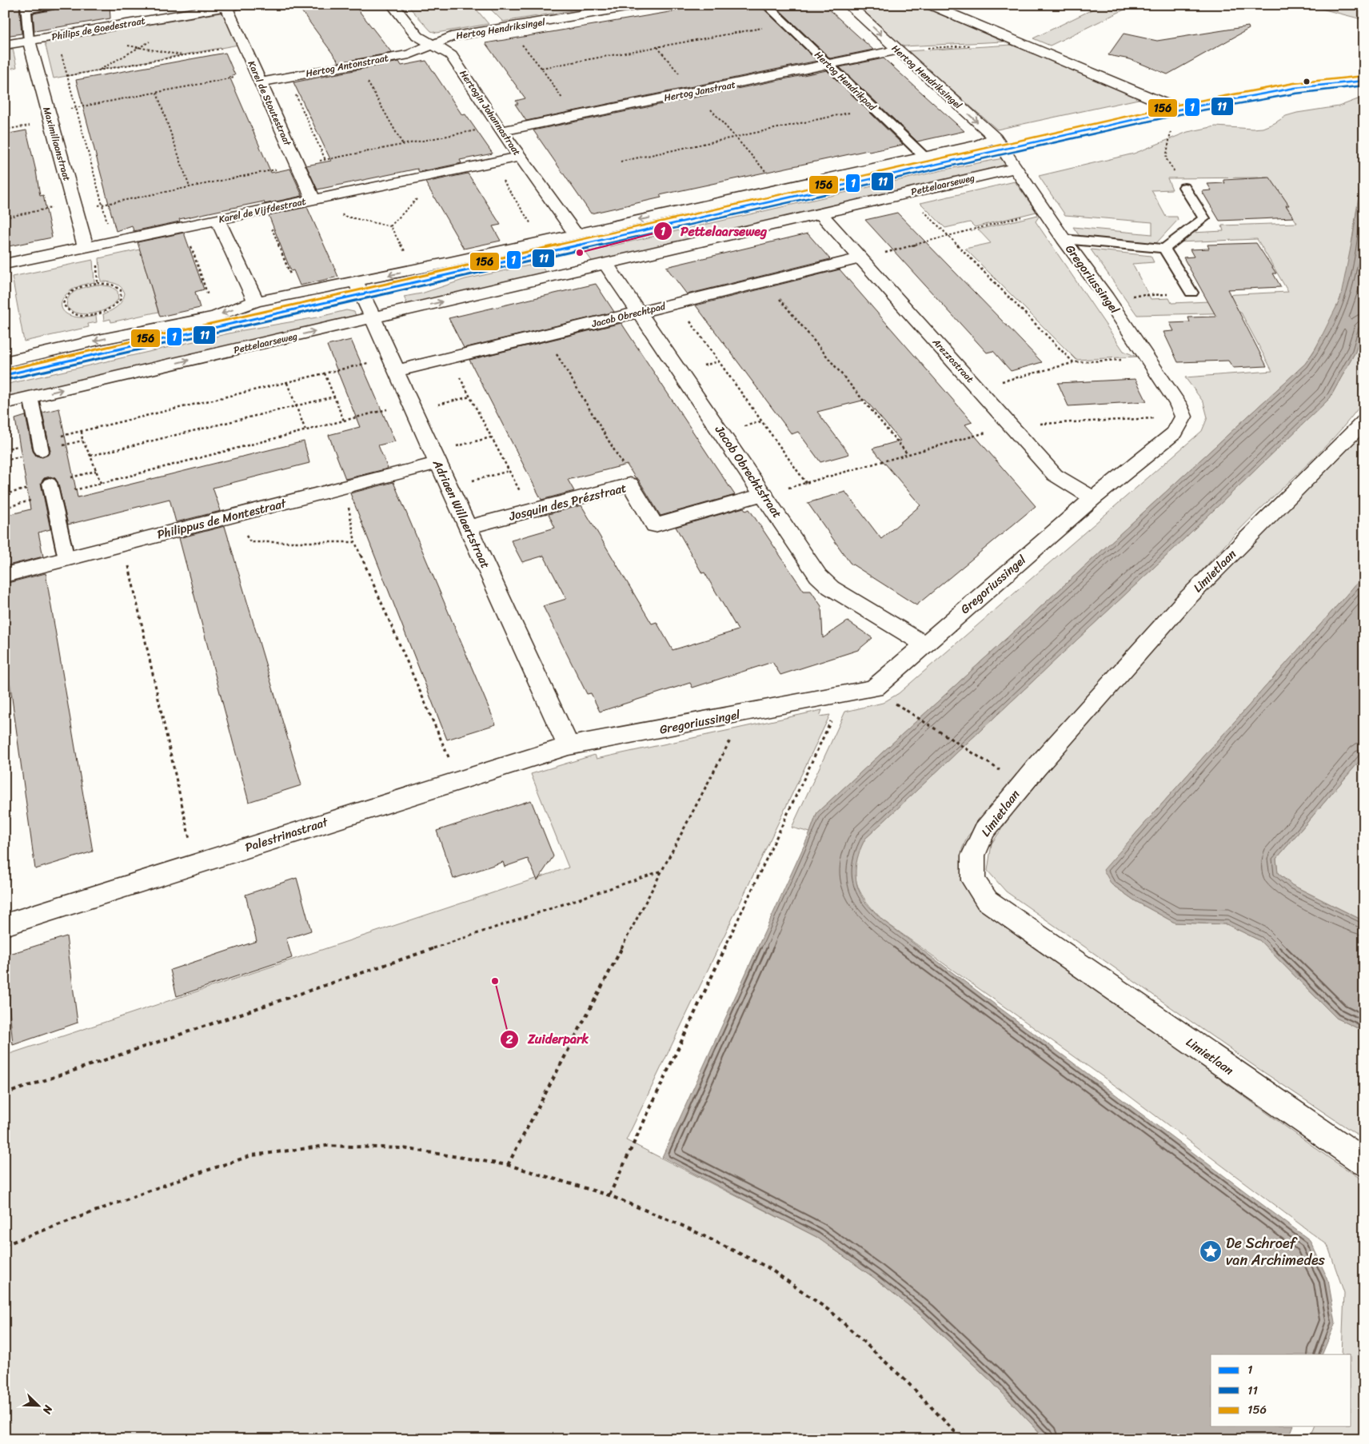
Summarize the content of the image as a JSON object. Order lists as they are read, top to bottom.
{
  "streets": {
    "street": [
      "Philips de Goedestraat",
      "Hertog Hendriksingel",
      "Hertog Antonstraat",
      "Hertog Janstraat",
      "Karel de Stoutestraat",
      "Hertogin Johannastraat",
      "Maximiliaanstraat",
      "Pettelaarseweg",
      "Karel de Vijfdestraat",
      "Gregoriussingel",
      "Jacob Obrechtpad",
      "Arezzostraat",
      "Jacob Obrechtstraat",
      "Josquin des Prézstraat",
      "Adriaen Willaertstraat",
      "Philippus de Montestraat",
      "Limietlaan",
      "Palestrinastraat"
    ],
    "lane": ["Hertog Hendrikpad"]
  },
  "crossings": [
    ["Philips de Goedestraat", "Karel de Stoutestraat"],
    ["Philips de Goedestraat", "Maximiliaanstraat"],
    ["Hertog Hendriksingel", "Hertog Antonstraat"],
    ["Hertog Hendriksingel", "Hertog Janstraat"],
    ["Hertog Hendriksingel", "Hertogin Johannastraat"],
    ["Hertog Hendriksingel", "Pettelaarseweg"],
    ["Hertog Hendriksingel", "Gregoriussingel"],
    ["Hertog Antonstraat", "Karel de Stoutestraat"],
    ["Hertog Antonstraat", "Hertogin Johannastraat"],
    ["Hertog Hendrikpad", "Hertog Janstraat"],
    ["Hertog Hendrikpad", "Pettelaarseweg"],
    ["Hertog Janstraat", "Hertogin Johannastraat"],
    ["Karel de Stoutestraat", "Karel de Vijfdestraat"],
    ["Hertogin Johannastraat", "Pettelaarseweg"],
    ["Hertogin Johannastraat", "Karel de Vijfdestraat"],
    ["Maximiliaanstraat", "Karel de Vijfdestraat"],
    ["Pettelaarseweg", "Gregoriussingel"],
    ["Pettelaarseweg", "Arezzostraat"],
    ["Pettelaarseweg", "Jacob Obrechtstraat"],
    ["Pettelaarseweg", "Adriaen Willaertstraat"],
    ["Gregoriussingel", "Arezzostraat"],
    ["Gregoriussingel", "Jacob Obrechtstraat"],
    ["Gregoriussingel", "Adriaen Willaertstraat"],
    ["Gregoriussingel", "Palestrinastraat"],
    ["Jacob Obrechtpad", "Arezzostraat"],
    ["Jacob Obrechtpad", "Jacob Obrechtstraat"],
    ["Jacob Obrechtpad", "Adriaen Willaertstraat"],
    ["Jacob Obrechtstraat", "Josquin des Prézstraat"],
    ["Josquin des Prézstraat", "Adriaen Willaertstraat"],
    ["Adriaen Willaertstraat", "Philippus de Montestraat"],
    ["Adriaen Willaertstraat", "Palestrinastraat"]
  ],
  "places": {
    "other": ["Pettelaarseweg", "Zuiderpark"],
    "place": ["De Schroef van Archimedes"]
  },
  "lines": ["transit line 156", "transit line 1", "transit line 11"],
  "legend": ["1", "11", "156"],
  "north": "bottom right"
}
